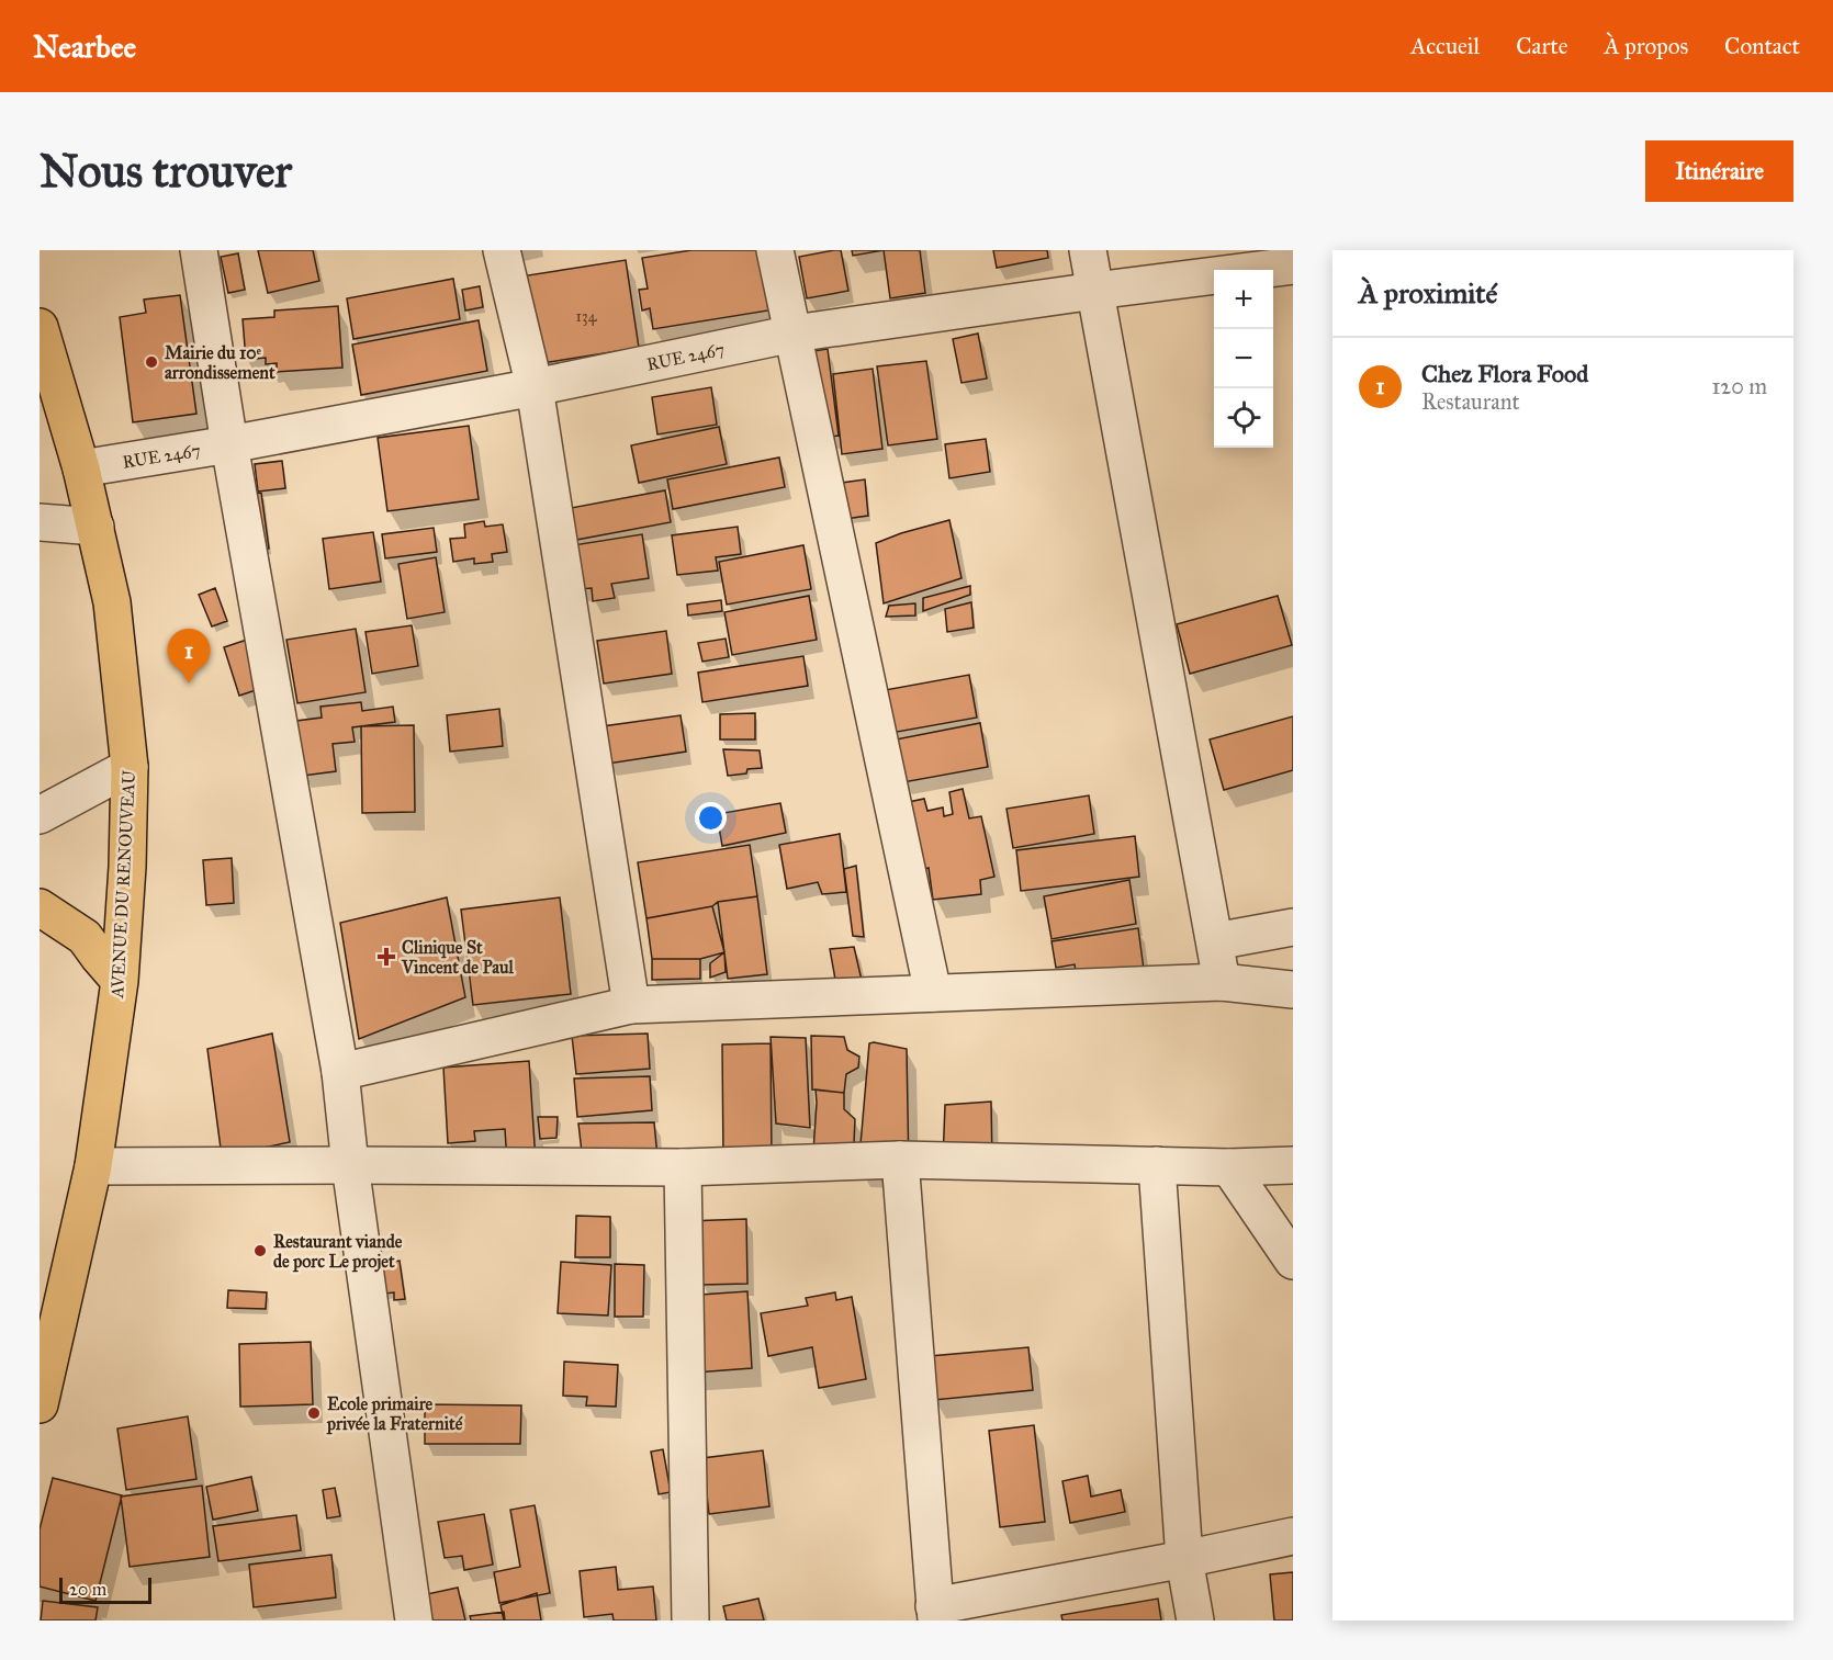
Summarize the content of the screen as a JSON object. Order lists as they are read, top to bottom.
{
  "streets": {
    "main road": ["AVENUE DU RENOUVEAU"],
    "street": ["RUE 2467"]
  },
  "crossings": [
    ["RUE 2467", "AVENUE DU RENOUVEAU"]
  ],
  "places": {
    "other": ["Mairie du 10ᵉ arrondissement", "Restaurant viande de porc Le projet", "Ecole primaire privée la Fraternité"],
    "health": ["Clinique St Vincent de Paul"]
  },
  "house_numbers": ["134"],
  "scale_bar": "20 m",
  "page": {
    "header": "Nearbee",
    "nav": [
      "Accueil",
      "Carte",
      "À propos",
      "Contact"
    ],
    "buttons": "Itinéraire",
    "title": "Nous trouver",
    "heading": "À proximité",
    "map_buttons": ["+", "−"],
    "list": [
      {
        "mark": "1",
        "name": "Chez Flora Food",
        "note": "Restaurant",
        "value": "120 m"
      }
    ],
    "pins": "1",
    "scale": "20 m"
  }
}
